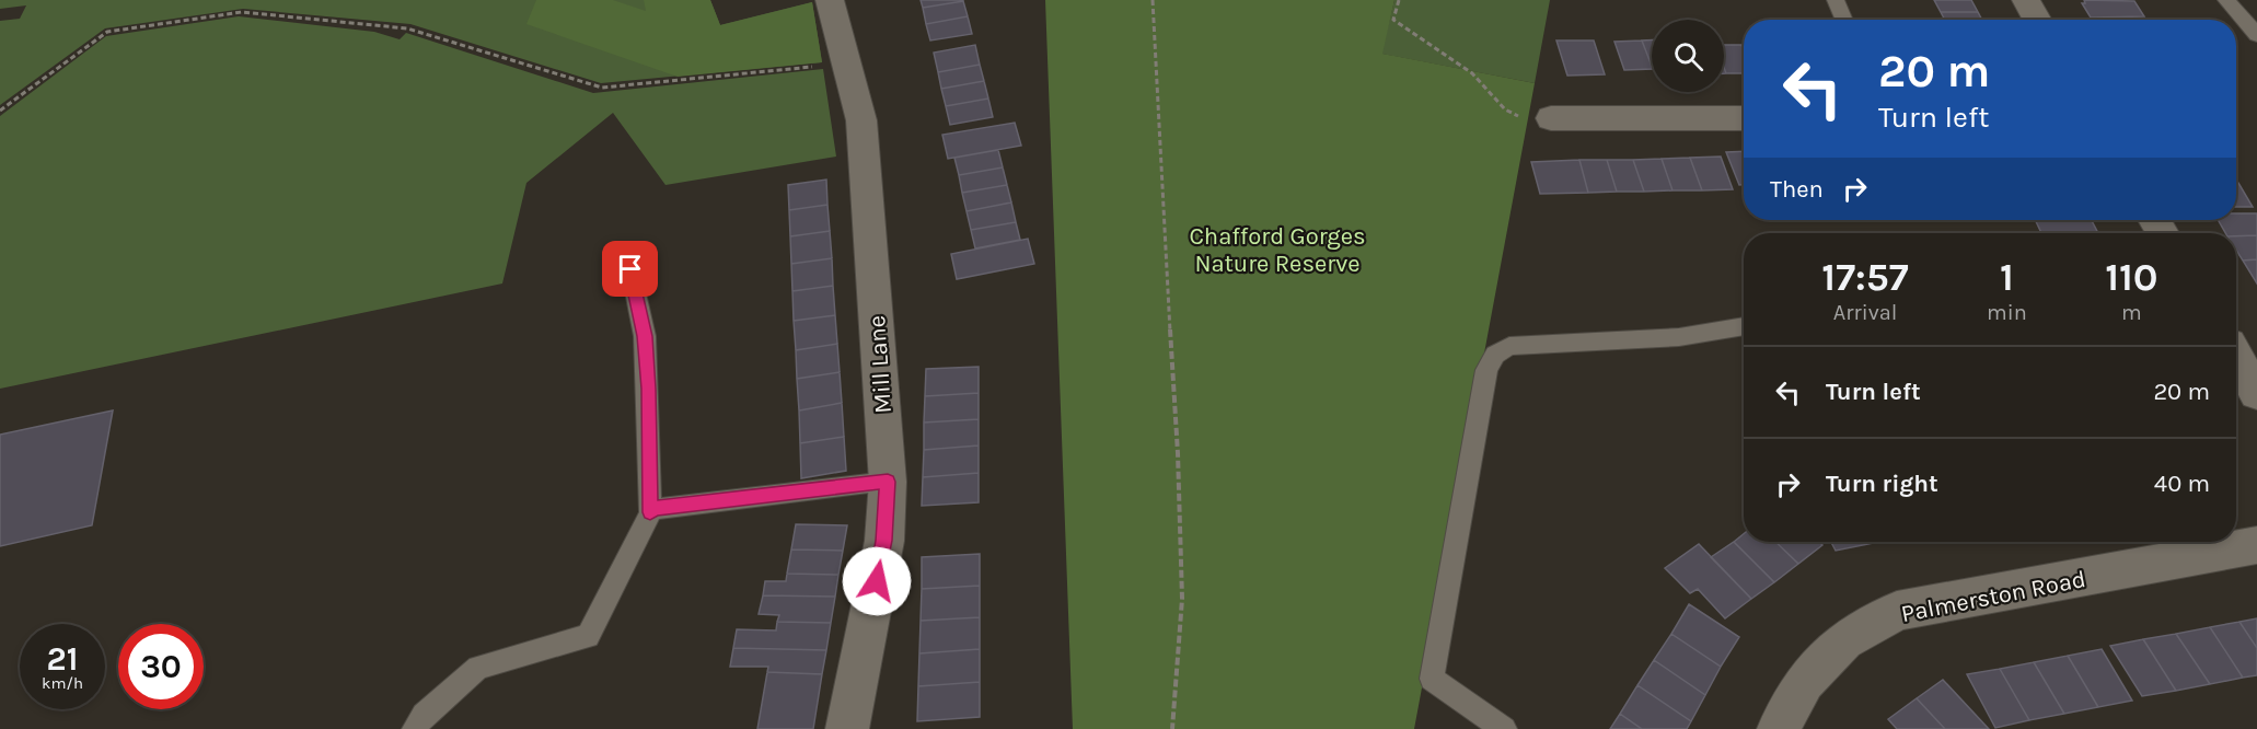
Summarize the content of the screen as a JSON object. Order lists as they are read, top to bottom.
{
  "streets": {
    "street": ["Mill Lane", "Palmerston Road"]
  },
  "parks": ["Chafford Gorges Nature Reserve"],
  "page": {
    "turn": ["20 m", "Turn left"],
    "then": "Then",
    "eta": [
      "17:57",
      "Arrival",
      "1",
      "min",
      "110",
      "m"
    ],
    "list": [
      {
        "name": "Turn left",
        "value": "20 m"
      },
      {
        "name": "Turn right",
        "value": "40 m"
      }
    ],
    "speed": "21 km/h",
    "limit": "30"
  }
}
